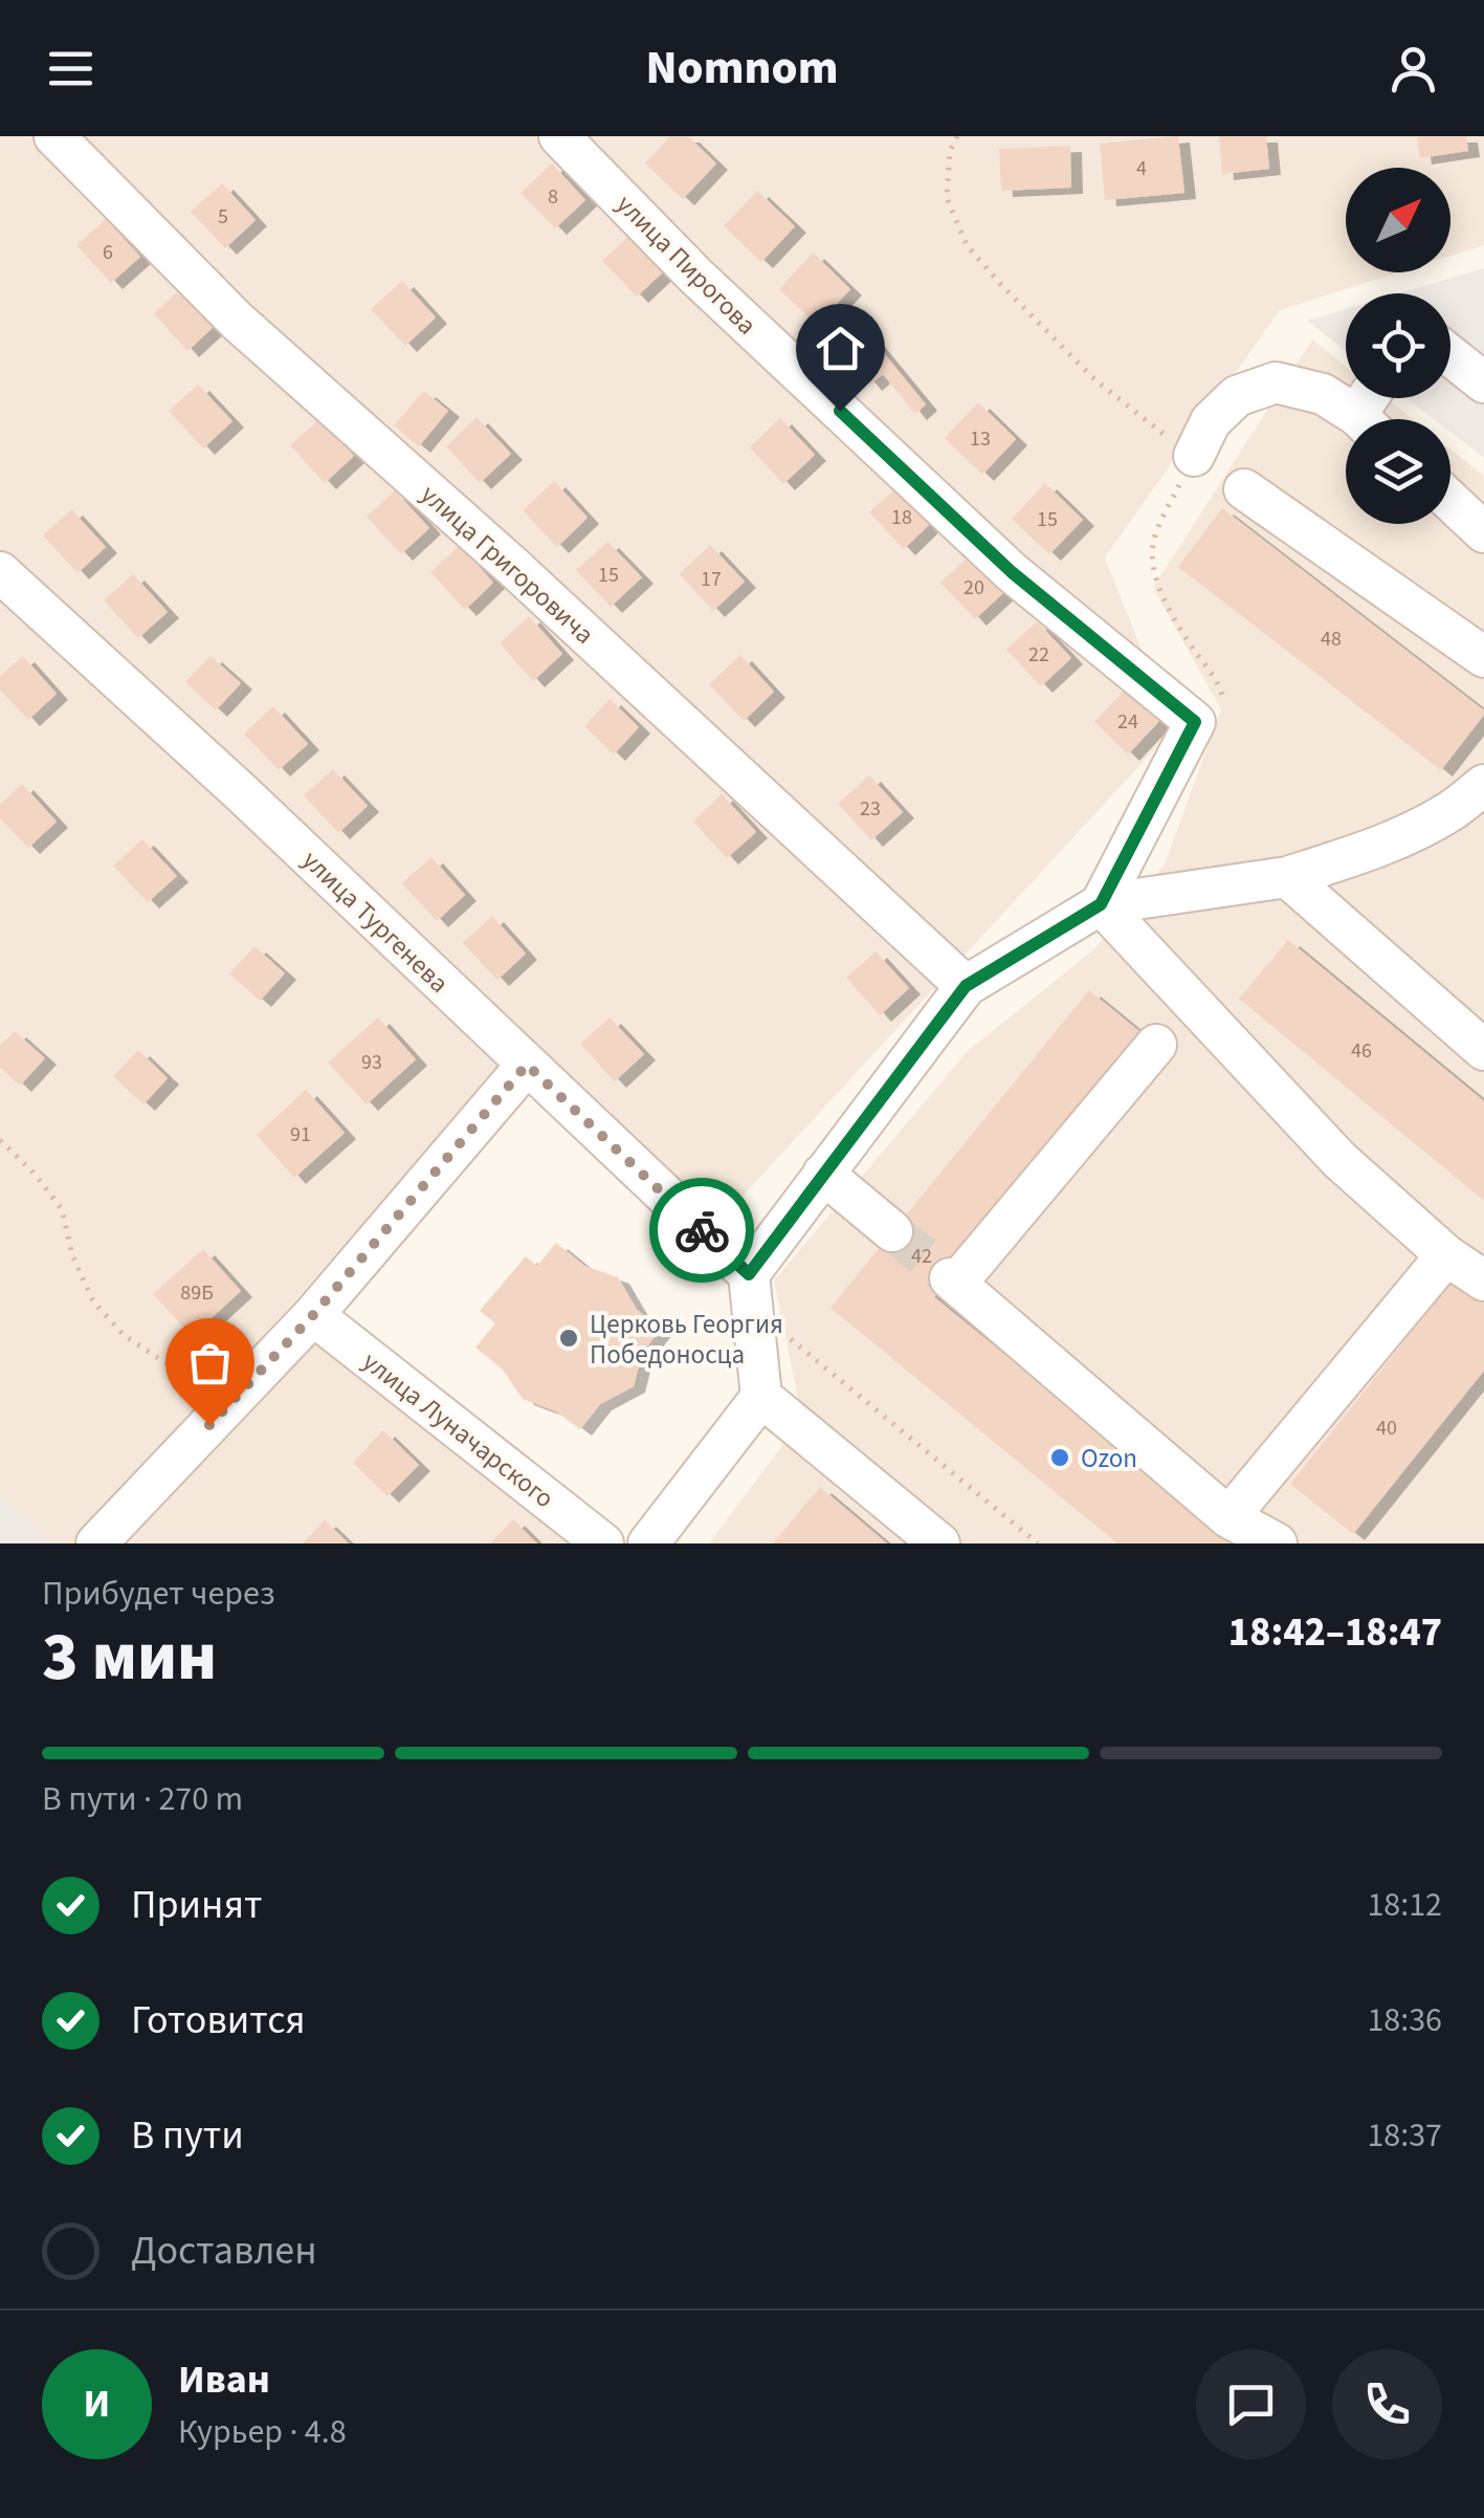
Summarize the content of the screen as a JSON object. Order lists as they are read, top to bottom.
{
  "streets": {
    "street": [
      "улица Пирогова",
      "улица Григоровича",
      "улица Тургенева",
      "улица Луначарского"
    ]
  },
  "places": ["Церковь Георгия Победоносца", "Ozon"],
  "house_numbers": [
    "4",
    "8",
    "5",
    "6",
    "13",
    "18",
    "15",
    "15",
    "17",
    "20",
    "48",
    "22",
    "24",
    "23",
    "46",
    "93",
    "91",
    "42",
    "89Б",
    "40"
  ],
  "north": "top right",
  "page": {
    "header": "Nomnom",
    "heading": ["3 мин", "Прибудет через", "18:42–18:47"],
    "panel": ["Иван", "Курьер · 4.8"],
    "bar": "В пути · 270 m",
    "list": [
      ["Принят", "18:12"],
      ["Готовится", "18:36"],
      ["В пути", "18:37"],
      "Доставлен"
    ],
    "round": "И"
  }
}
